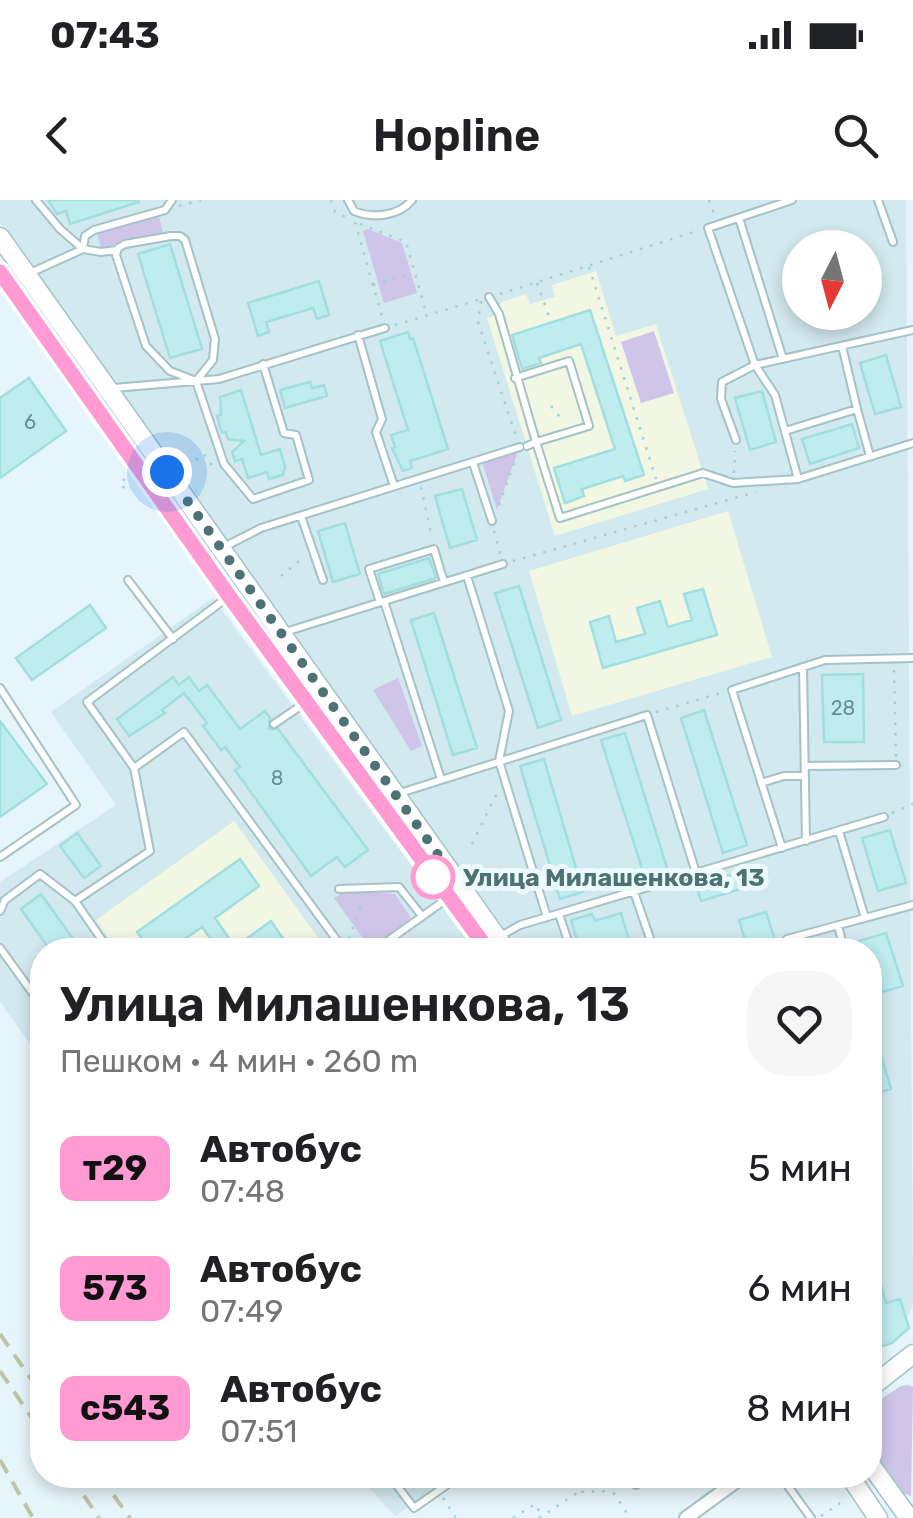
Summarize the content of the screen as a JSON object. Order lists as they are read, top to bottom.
{
  "places": ["Улица Милашенкова, 13"],
  "lines": ["bus line т29"],
  "house_numbers": ["6", "28", "8"],
  "north": "bottom",
  "page": {
    "status": "07:43",
    "header": "Hopline",
    "heading": ["Улица Милашенкова, 13", "Пешком · 4 мин · 260 m"],
    "list": [
      {
        "mark": "т29",
        "name": "Автобус",
        "note": "07:48",
        "value": "5 мин"
      },
      {
        "mark": "573",
        "name": "Автобус",
        "note": "07:49",
        "value": "6 мин"
      },
      {
        "mark": "с543",
        "name": "Автобус",
        "note": "07:51",
        "value": "8 мин"
      }
    ]
  }
}
